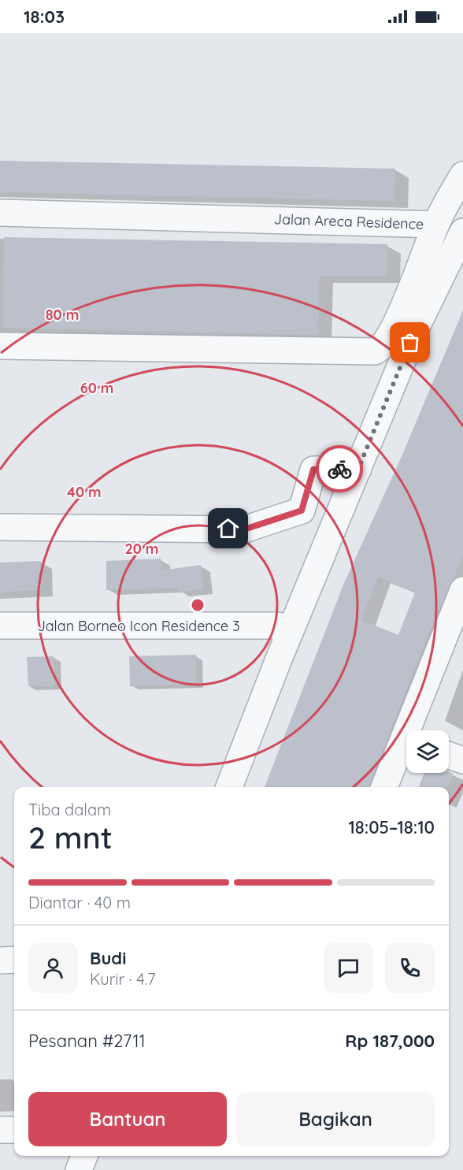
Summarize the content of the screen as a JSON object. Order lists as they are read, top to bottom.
{
  "streets": {
    "street": ["Jalan Areca Residence", "Jalan Borneo Icon Residence 3"]
  },
  "page": {
    "status": "18:03",
    "heading": ["2 mnt", "Tiba dalam", "18:05–18:10"],
    "panel": [
      "Budi",
      "Kurir · 4.7",
      "Pesanan #2711",
      "Rp 187,000"
    ],
    "bar": "Diantar · 40 m",
    "buttons": ["Bantuan", "Bagikan"]
  },
  "rings": [
    "80 m",
    "60 m",
    "40 m",
    "20 m"
  ]
}
